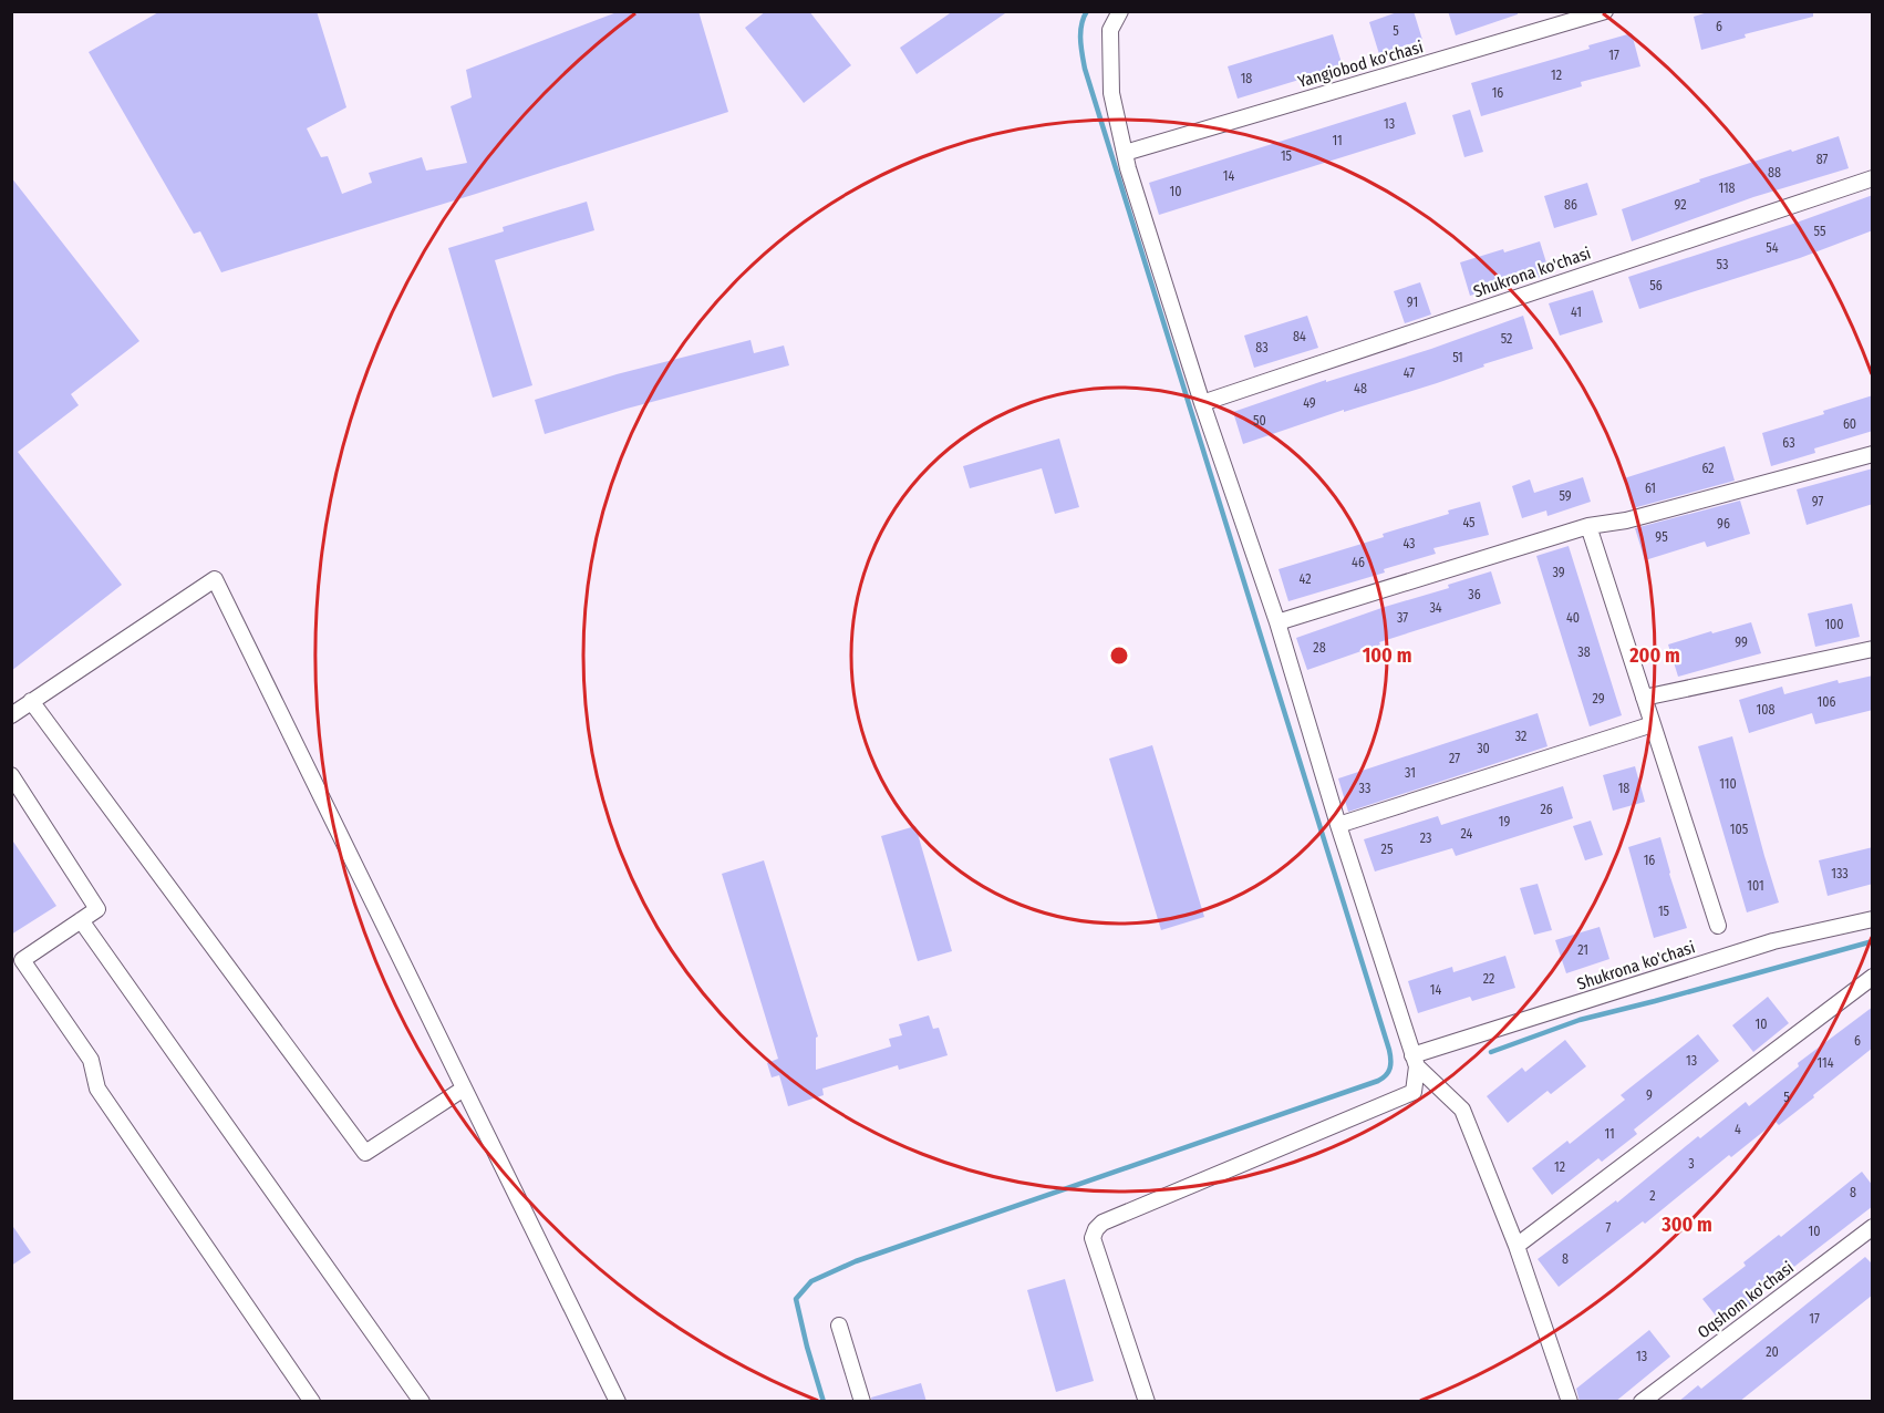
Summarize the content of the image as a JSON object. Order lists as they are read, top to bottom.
{
  "streets": {
    "street": ["Yangiobod ko'chasi", "Shukrona ko'chasi", "Oqshom ko'chasi"]
  },
  "house_numbers": [
    "6",
    "5",
    "17",
    "12",
    "18",
    "16",
    "13",
    "11",
    "15",
    "87",
    "88",
    "14",
    "118",
    "10",
    "86",
    "92",
    "55",
    "54",
    "53",
    "56",
    "91",
    "41",
    "84",
    "52",
    "83",
    "51",
    "47",
    "48",
    "49",
    "50",
    "60",
    "63",
    "62",
    "61",
    "59",
    "97",
    "45",
    "96",
    "95",
    "43",
    "46",
    "39",
    "42",
    "36",
    "34",
    "37",
    "40",
    "100",
    "99",
    "28",
    "38",
    "29",
    "106",
    "108",
    "32",
    "30",
    "27",
    "31",
    "110",
    "33",
    "18",
    "26",
    "19",
    "105",
    "24",
    "23",
    "25",
    "16",
    "133",
    "101",
    "15",
    "21",
    "22",
    "14",
    "10",
    "6",
    "13",
    "114",
    "9",
    "5",
    "4",
    "11",
    "3",
    "12",
    "8",
    "2",
    "7",
    "10",
    "8",
    "17",
    "20",
    "13"
  ],
  "rings": ["100 m", "200 m", "300 m"]
}
